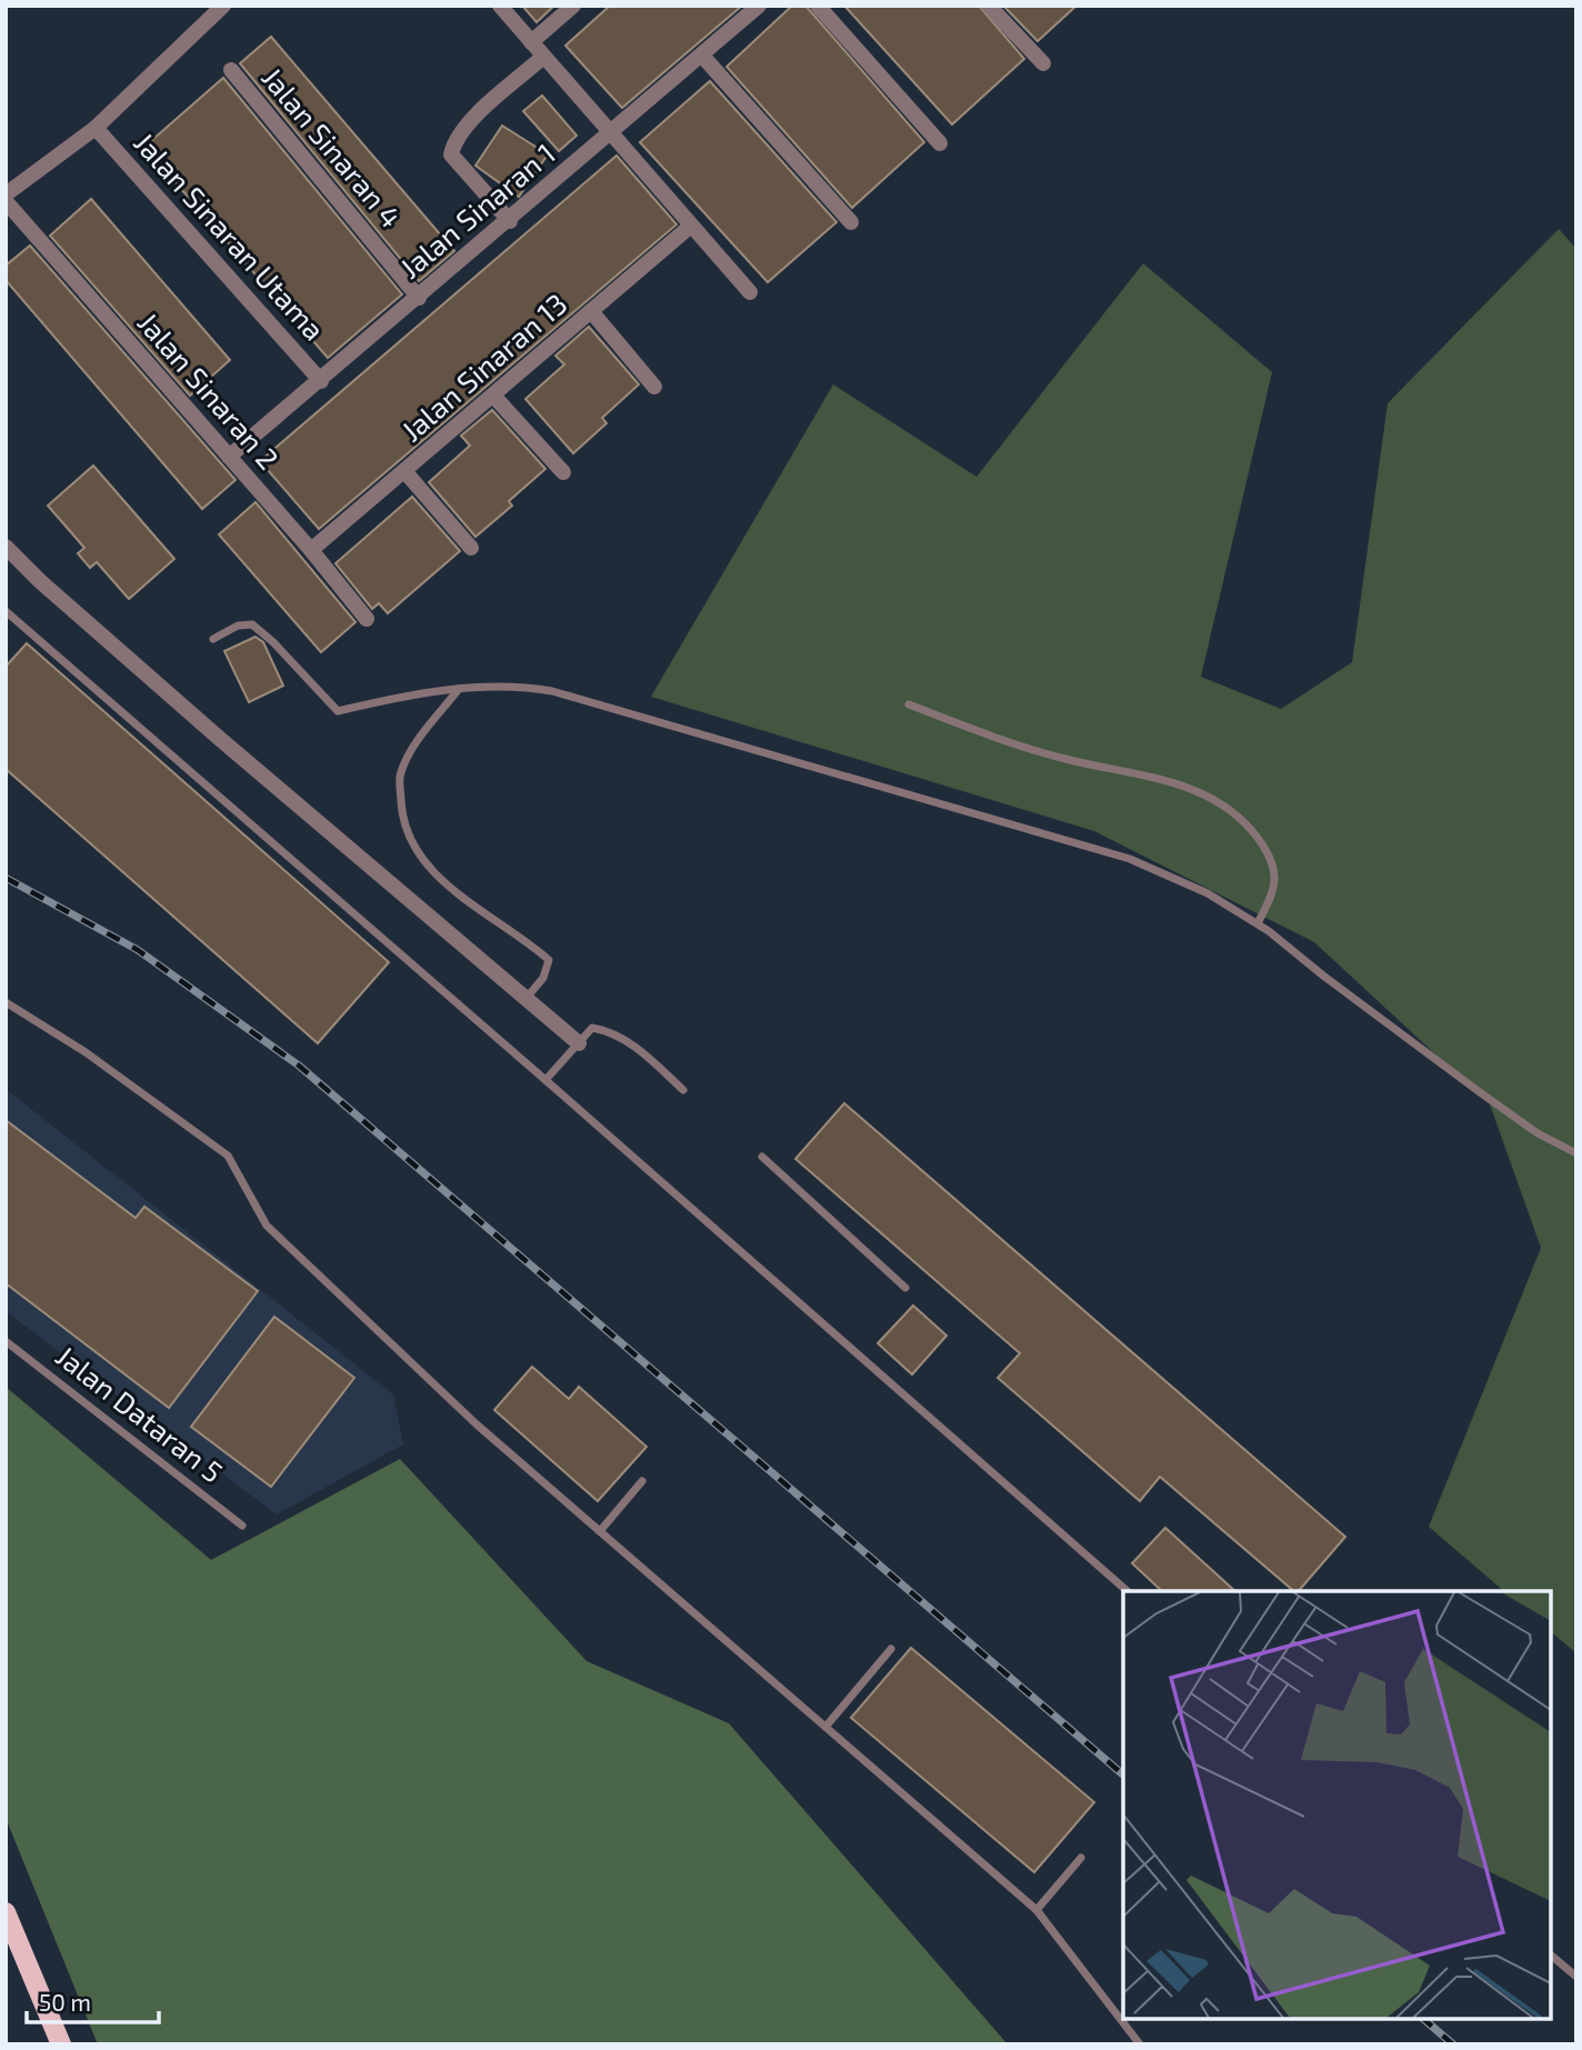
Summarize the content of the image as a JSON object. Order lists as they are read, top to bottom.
{
  "streets": {
    "street": [
      "Jalan Sinaran 4",
      "Jalan Sinaran 1",
      "Jalan Sinaran Utama",
      "Jalan Sinaran 13",
      "Jalan Sinaran 2"
    ],
    "lane": ["Jalan Dataran 5"]
  },
  "crossings": [
    ["Jalan Sinaran 4", "Jalan Sinaran 1"],
    ["Jalan Sinaran 1", "Jalan Sinaran Utama"],
    ["Jalan Sinaran 1", "Jalan Sinaran 2"],
    ["Jalan Sinaran 13", "Jalan Sinaran 2"]
  ],
  "scale_bar": "50 m"
}
